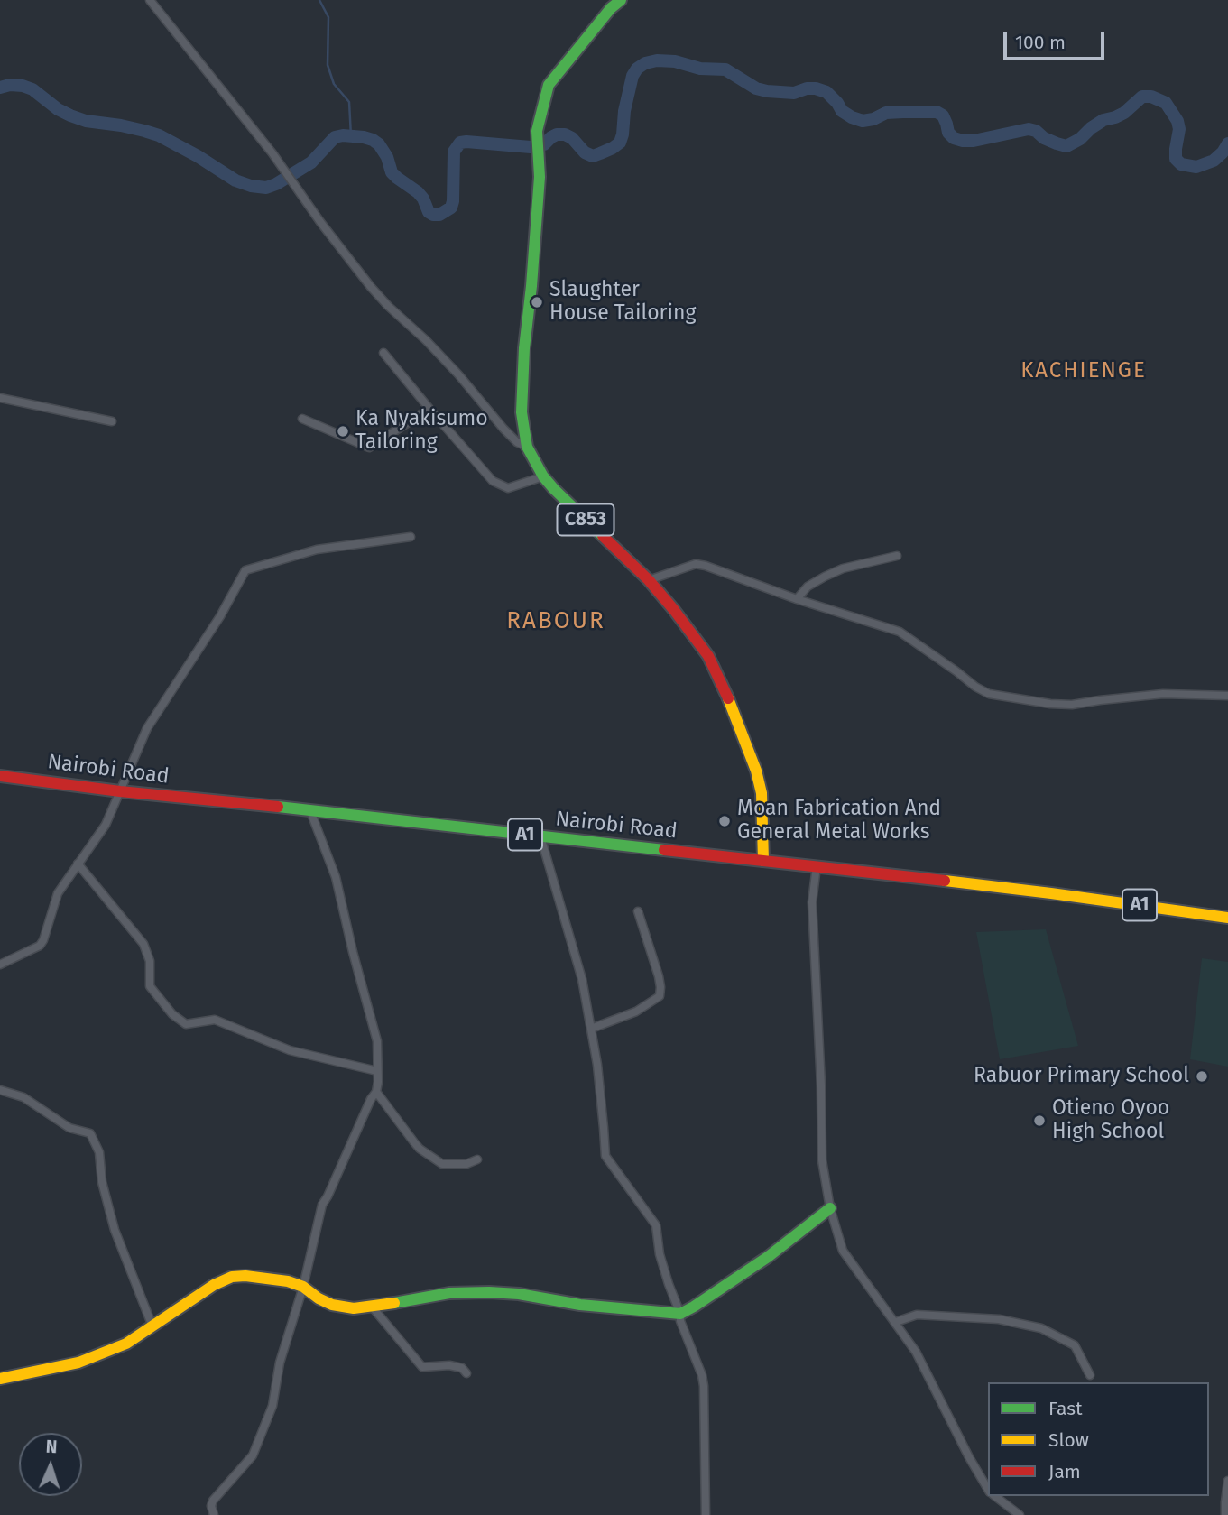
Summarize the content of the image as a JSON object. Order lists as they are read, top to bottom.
{
  "streets": {
    "main road": ["C853", "Nairobi Road", "A1"]
  },
  "crossings": [
    ["C853", "Nairobi Road"]
  ],
  "districts": ["KACHIENGE", "RABOUR"],
  "places": [
    "Slaughter House Tailoring",
    "Ka Nyakisumo Tailoring",
    "Moan Fabrication And General Metal Works",
    "Rabuor Primary School",
    "Otieno Oyoo High School"
  ],
  "legend": ["Fast", "Slow", "Jam"],
  "scale_bar": "100 m",
  "north": "top"
}
